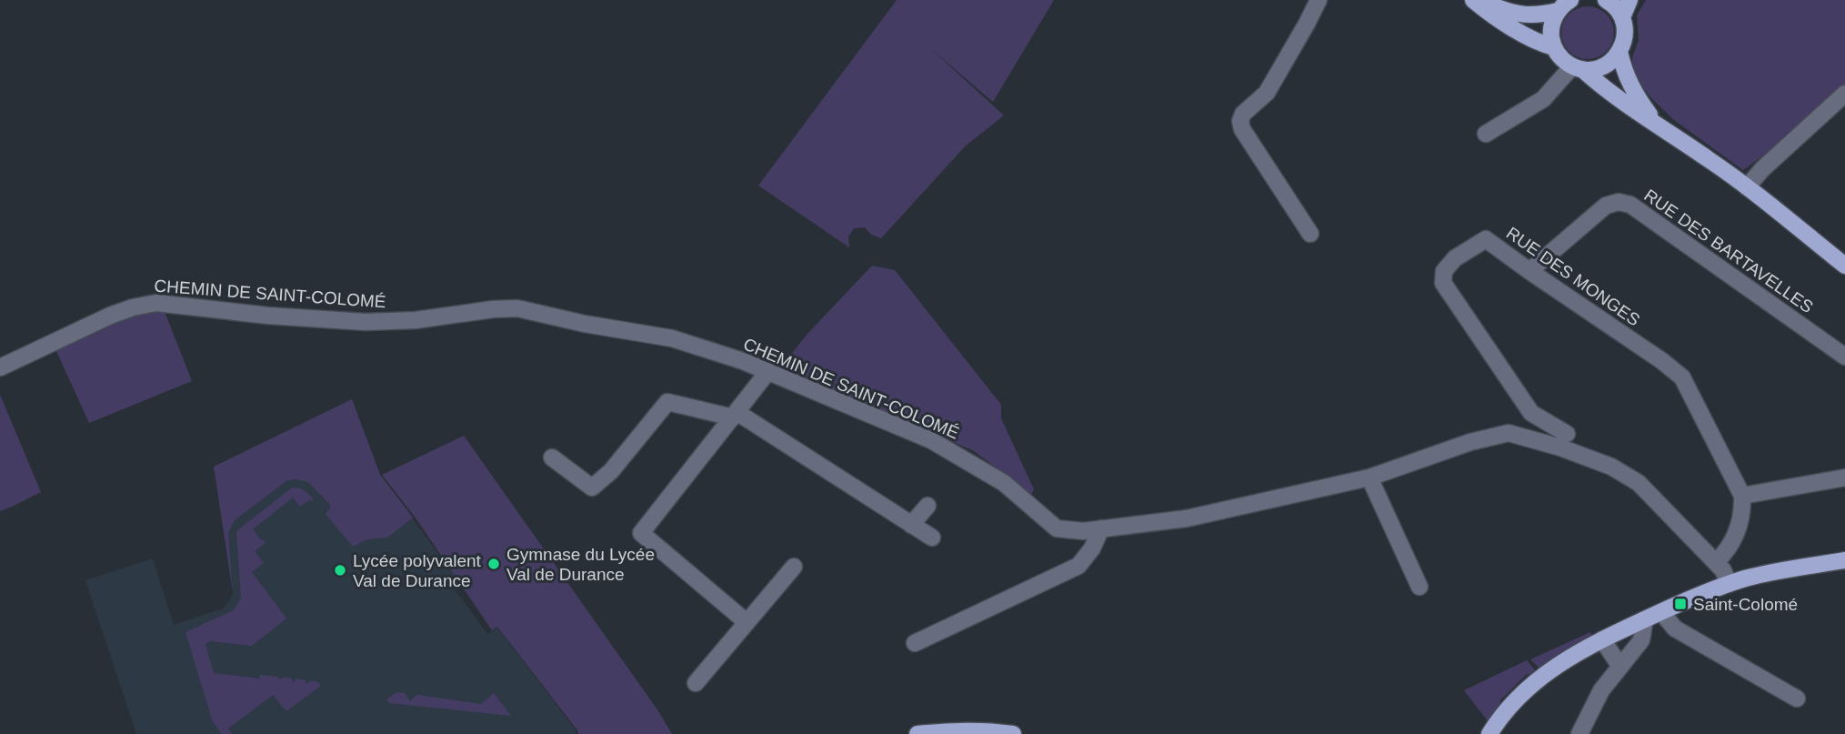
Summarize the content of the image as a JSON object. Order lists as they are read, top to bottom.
{
  "streets": {
    "street": ["RUE DES BARTAVELLES", "RUE DES MONGES", "CHEMIN DE SAINT-COLOMÉ"]
  },
  "crossings": [
    ["RUE DES BARTAVELLES", "RUE DES MONGES"]
  ],
  "places": {
    "other": ["Gymnase du Lycée Val de Durance", "Lycée polyvalent Val de Durance"],
    "transit": ["Saint-Colomé"]
  }
}
